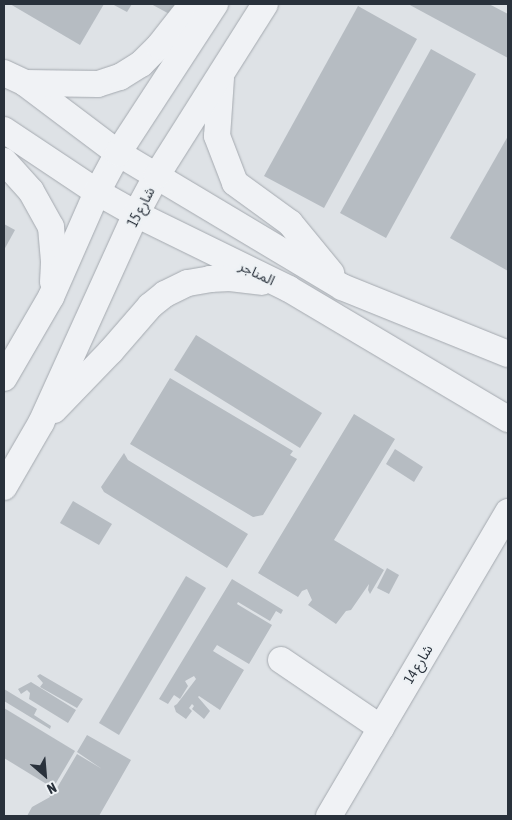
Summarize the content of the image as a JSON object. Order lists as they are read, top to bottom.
{
  "streets": {
    "street": ["شارع 15", "المناجر", "شارع 14"]
  },
  "crossings": [
    ["شارع 15", "المناجر"]
  ],
  "north": "bottom right"
}
